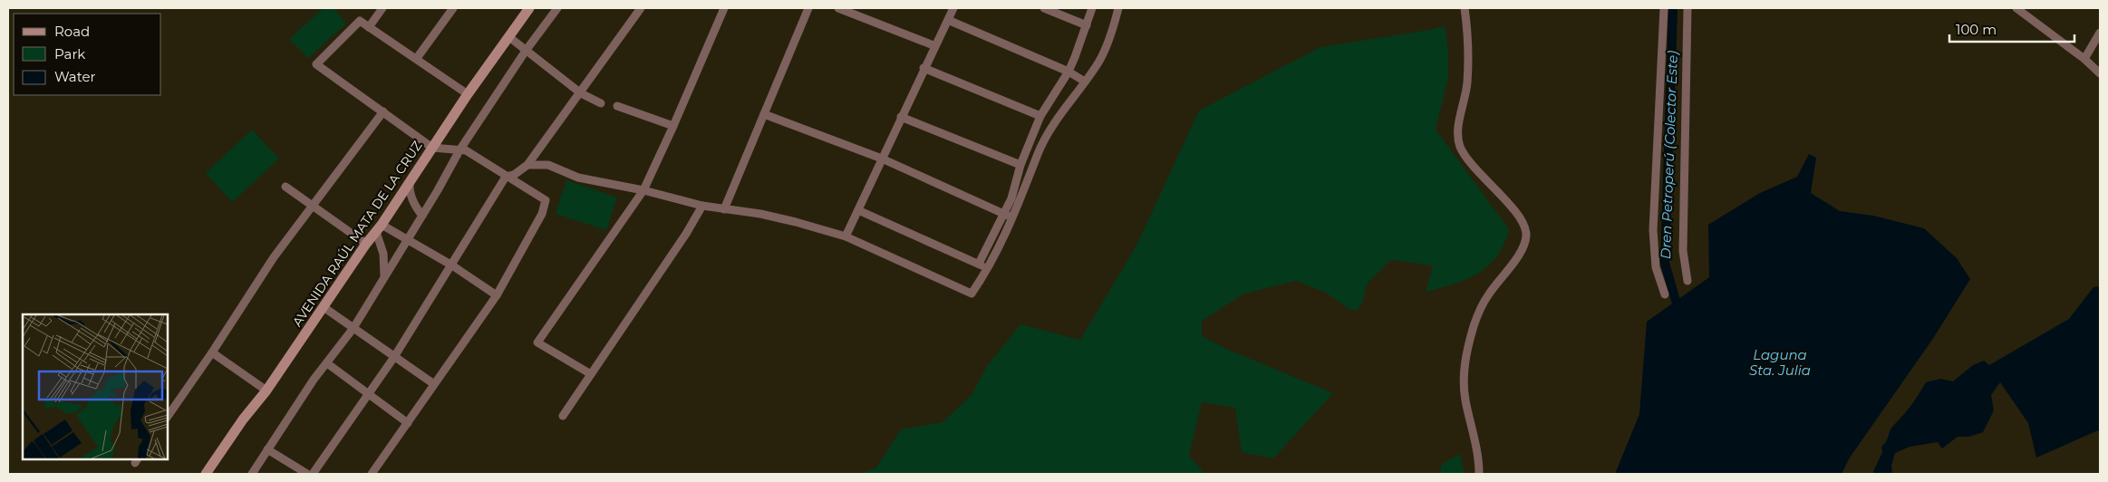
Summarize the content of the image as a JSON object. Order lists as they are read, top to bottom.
{
  "streets": {
    "street": ["AVENIDA RAÚL MATA DE LA CRUZ"]
  },
  "water": ["Dren Petroperú (Colector Este)", "Laguna Sta. Julia"],
  "legend": ["Road", "Park", "Water"],
  "scale_bar": "100 m"
}
